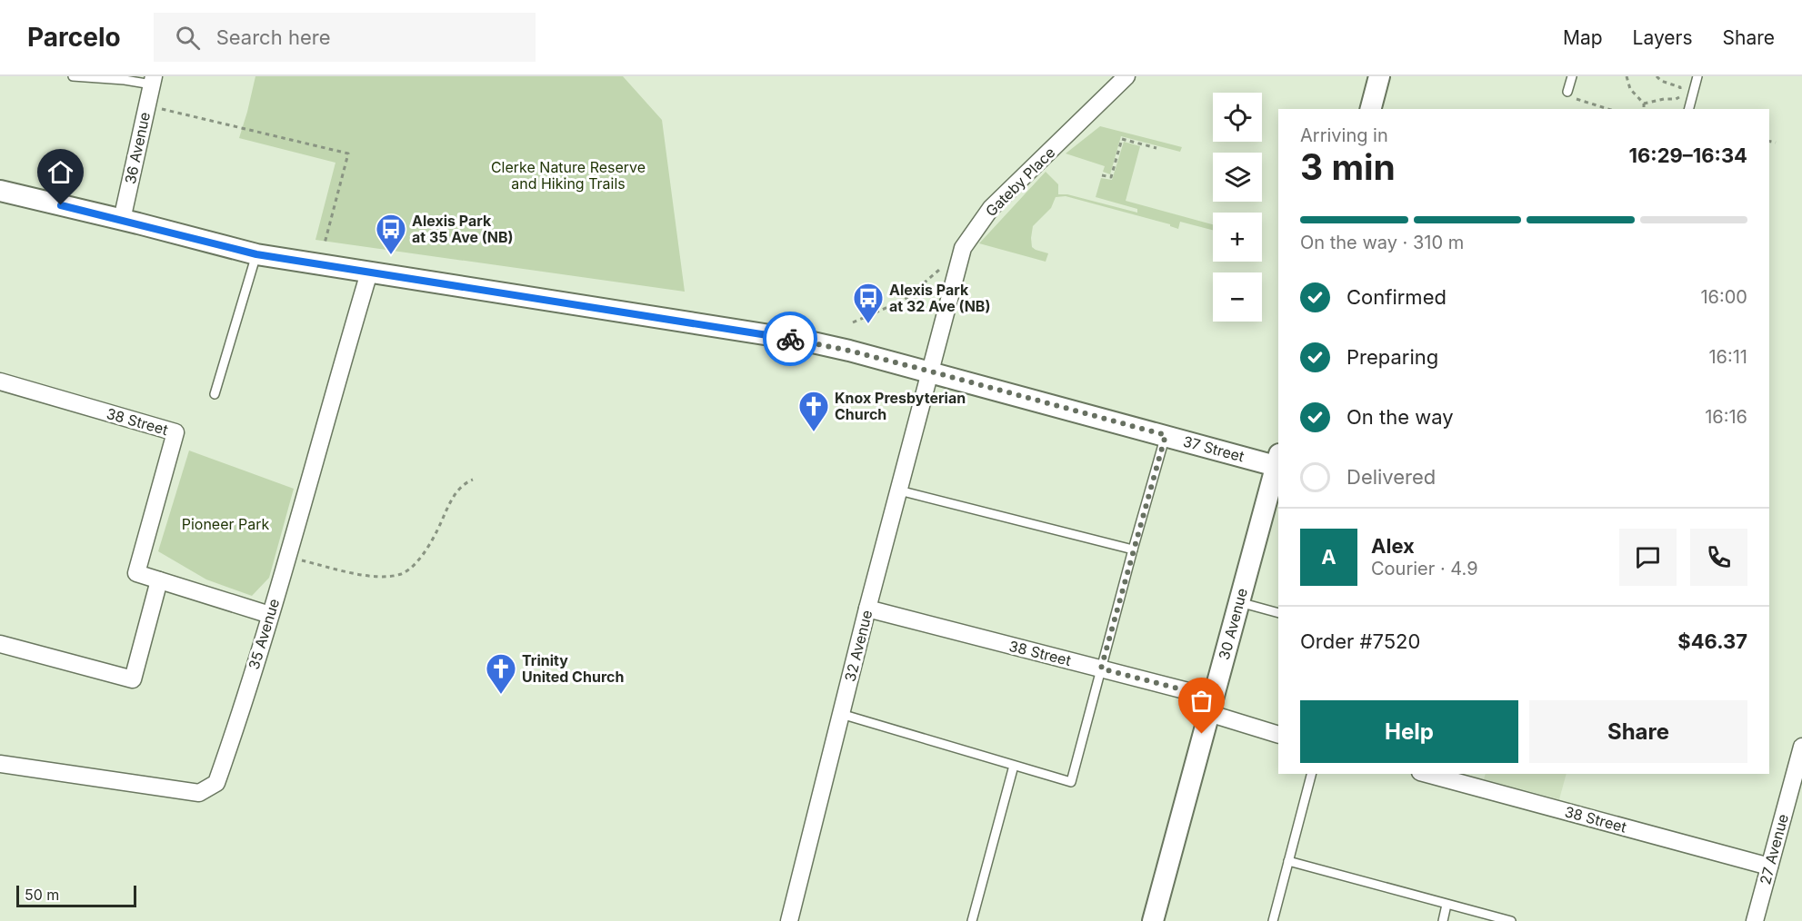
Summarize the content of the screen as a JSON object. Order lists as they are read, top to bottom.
{
  "streets": {
    "street": [
      "36 Avenue",
      "Gateby Place",
      "38 Street",
      "37 Street",
      "30 Avenue",
      "35 Avenue",
      "32 Avenue",
      "27 Avenue"
    ]
  },
  "crossings": [
    ["36 Avenue", "37 Street"],
    ["Gateby Place", "37 Street"],
    ["Gateby Place", "32 Avenue"],
    ["38 Street", "30 Avenue"],
    ["38 Street", "35 Avenue"],
    ["38 Street", "32 Avenue"],
    ["38 Street", "27 Avenue"],
    ["37 Street", "30 Avenue"],
    ["37 Street", "35 Avenue"],
    ["37 Street", "32 Avenue"]
  ],
  "parks": ["Clerke Nature Reserve and Hiking Trails", "Pioneer Park"],
  "places": {
    "bus stop": ["Alexis Park at 35 Ave (NB)", "Alexis Park at 32 Ave (NB)"],
    "church": ["Knox Presbyterian Church", "Trinity United Church"]
  },
  "scale_bar": "50 m",
  "page": {
    "header": "Parcelo",
    "search": "Search here",
    "nav": ["Map", "Layers", "Share"],
    "map_buttons": ["+", "−"],
    "heading": ["3 min", "Arriving in", "16:29–16:34"],
    "panel": [
      "Alex",
      "Courier · 4.9",
      "Order #7520",
      "$46.37"
    ],
    "bar": "On the way · 310 m",
    "list": [
      ["Confirmed", "16:00"],
      ["Preparing", "16:11"],
      ["On the way", "16:16"],
      "Delivered"
    ],
    "round": "A",
    "buttons": ["Help", "Share"],
    "scale": "50 m"
  }
}
